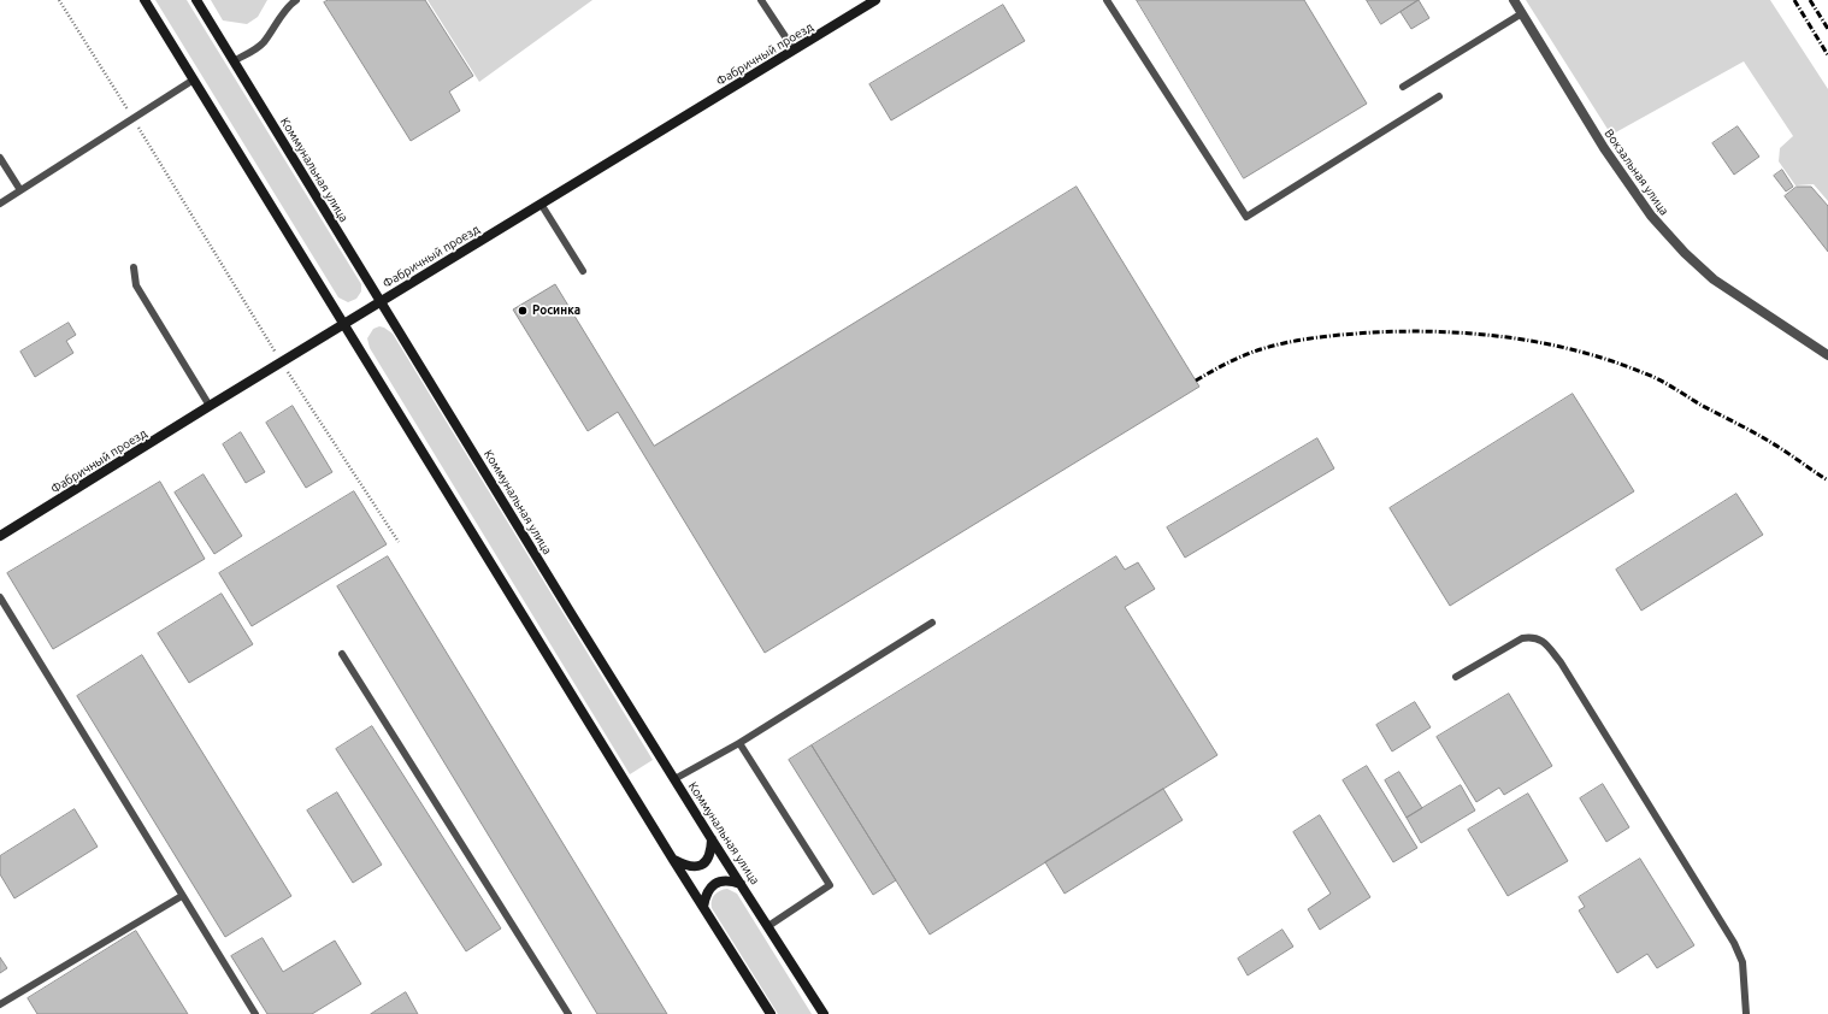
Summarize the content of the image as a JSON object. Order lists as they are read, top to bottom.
{
  "streets": {
    "main road": ["Фабричный проезд", "Коммунальная улица"],
    "street": ["Вокзальная улица"]
  },
  "crossings": [
    ["Фабричный проезд", "Коммунальная улица"]
  ],
  "places": ["Росинка"]
}
